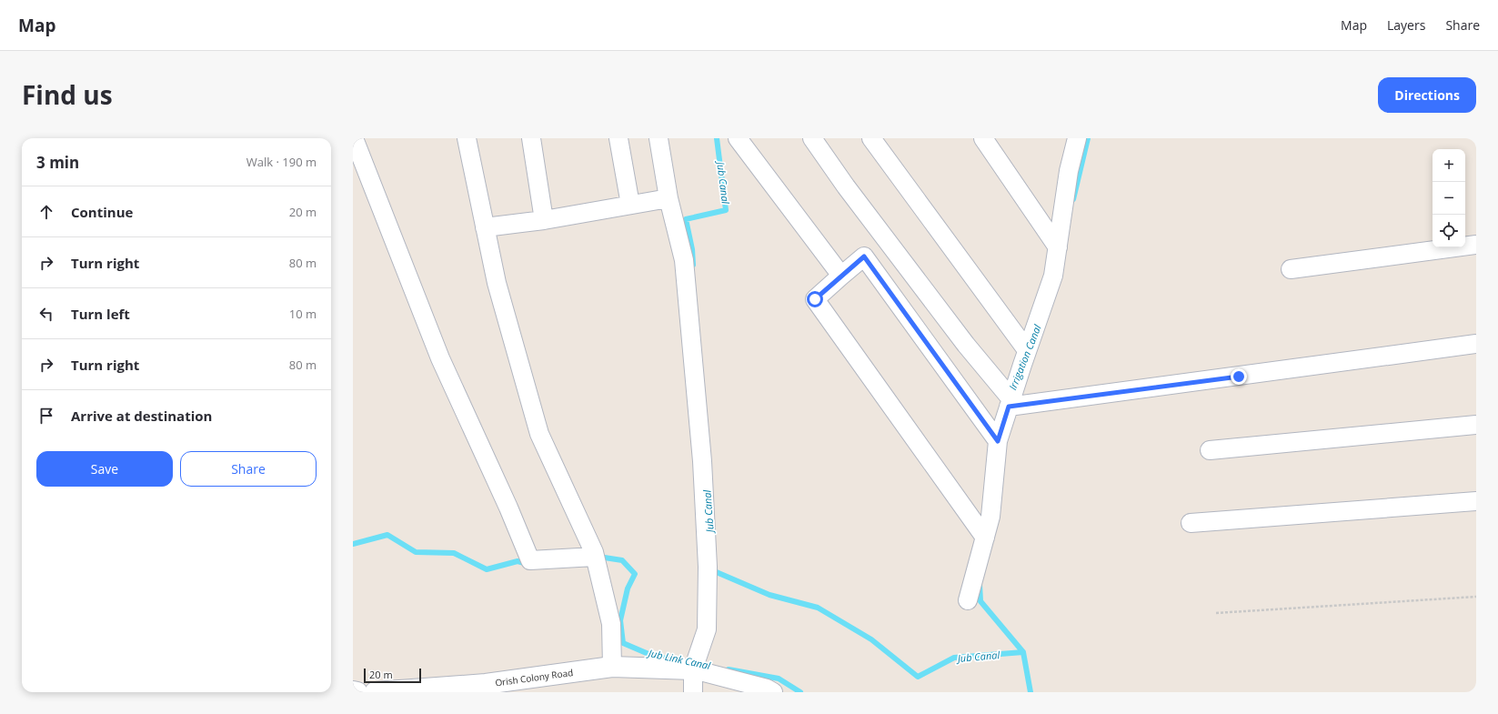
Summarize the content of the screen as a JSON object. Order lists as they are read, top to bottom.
{
  "streets": {
    "street": ["Orish Colony Road"]
  },
  "water": ["Jub Canal", "Irrigation Canal", "Jub Link Canal"],
  "scale_bar": "20 m",
  "page": {
    "header": "Map",
    "nav": ["Map", "Layers", "Share"],
    "title": "Find us",
    "buttons": [
      "Directions",
      ["Save", "Share"]
    ],
    "heading": ["3 min", "Walk · 190 m"],
    "map_buttons": ["+", "−"],
    "list": [
      ["Continue", "20 m"],
      ["Turn right", "80 m"],
      ["Turn left", "10 m"],
      ["Turn right", "80 m"],
      "Arrive at destination"
    ],
    "scale": "20 m"
  }
}
